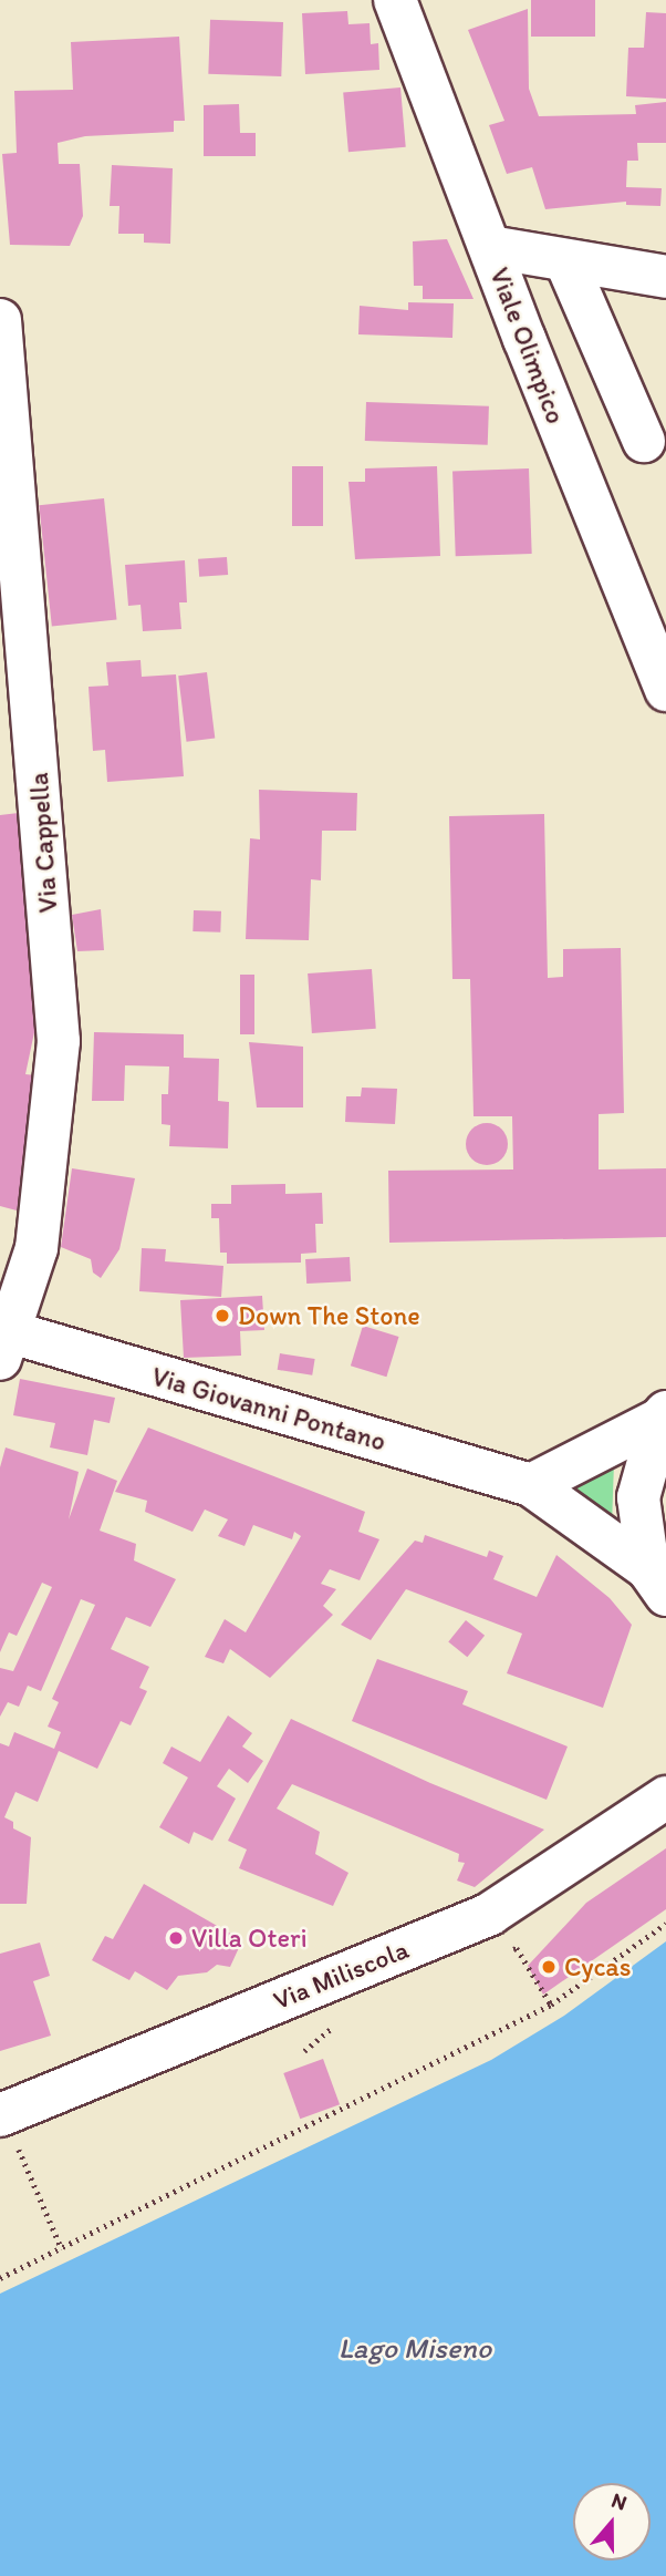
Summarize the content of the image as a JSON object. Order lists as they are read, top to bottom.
{
  "streets": {
    "street": [
      "Viale Olimpico",
      "Via Cappella",
      "Via Giovanni Pontano",
      "Via Miliscola"
    ]
  },
  "crossings": [
    ["Via Cappella", "Via Giovanni Pontano"]
  ],
  "water": ["Lago Miseno"],
  "places": ["Down The Stone", "Villa Oteri", "Cycas"],
  "north": "top"
}
